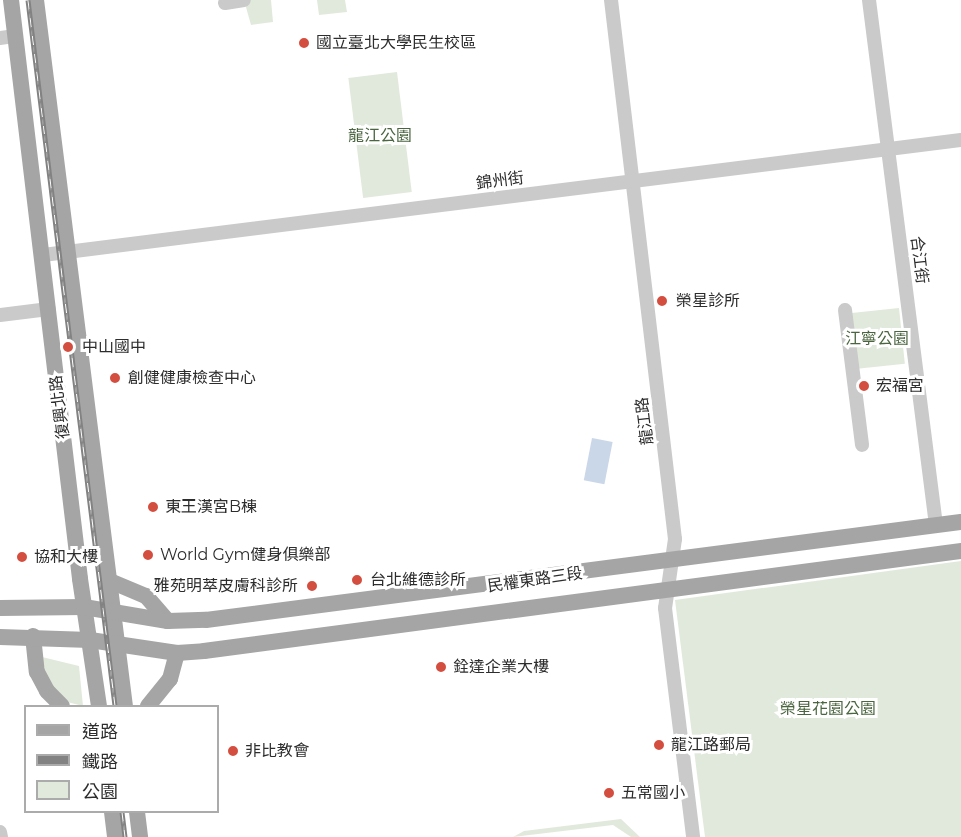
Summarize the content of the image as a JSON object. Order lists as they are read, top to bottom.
{
  "streets": {
    "main road": ["復興北路", "民權東路三段"],
    "street": ["錦州街", "合江街", "龍江路"]
  },
  "crossings": [
    ["錦州街", "合江街"],
    ["錦州街", "復興北路"],
    ["錦州街", "龍江路"],
    ["合江街", "民權東路三段"],
    ["復興北路", "民權東路三段"],
    ["龍江路", "民權東路三段"]
  ],
  "parks": ["龍江公園", "江寧公園", "榮星花園公園"],
  "places": [
    "國立臺北大學民生校區",
    "榮星診所",
    "中山國中",
    "創健健康檢查中心",
    "宏福宮",
    "東王漢宮B棟",
    "World Gym健身俱樂部",
    "協和大樓",
    "台北維德診所",
    "雅苑明萃皮膚科診所",
    "銓達企業大樓",
    "龍江路郵局",
    "非比教會",
    "五常國小"
  ],
  "legend": ["道路", "鐵路", "公園"]
}
